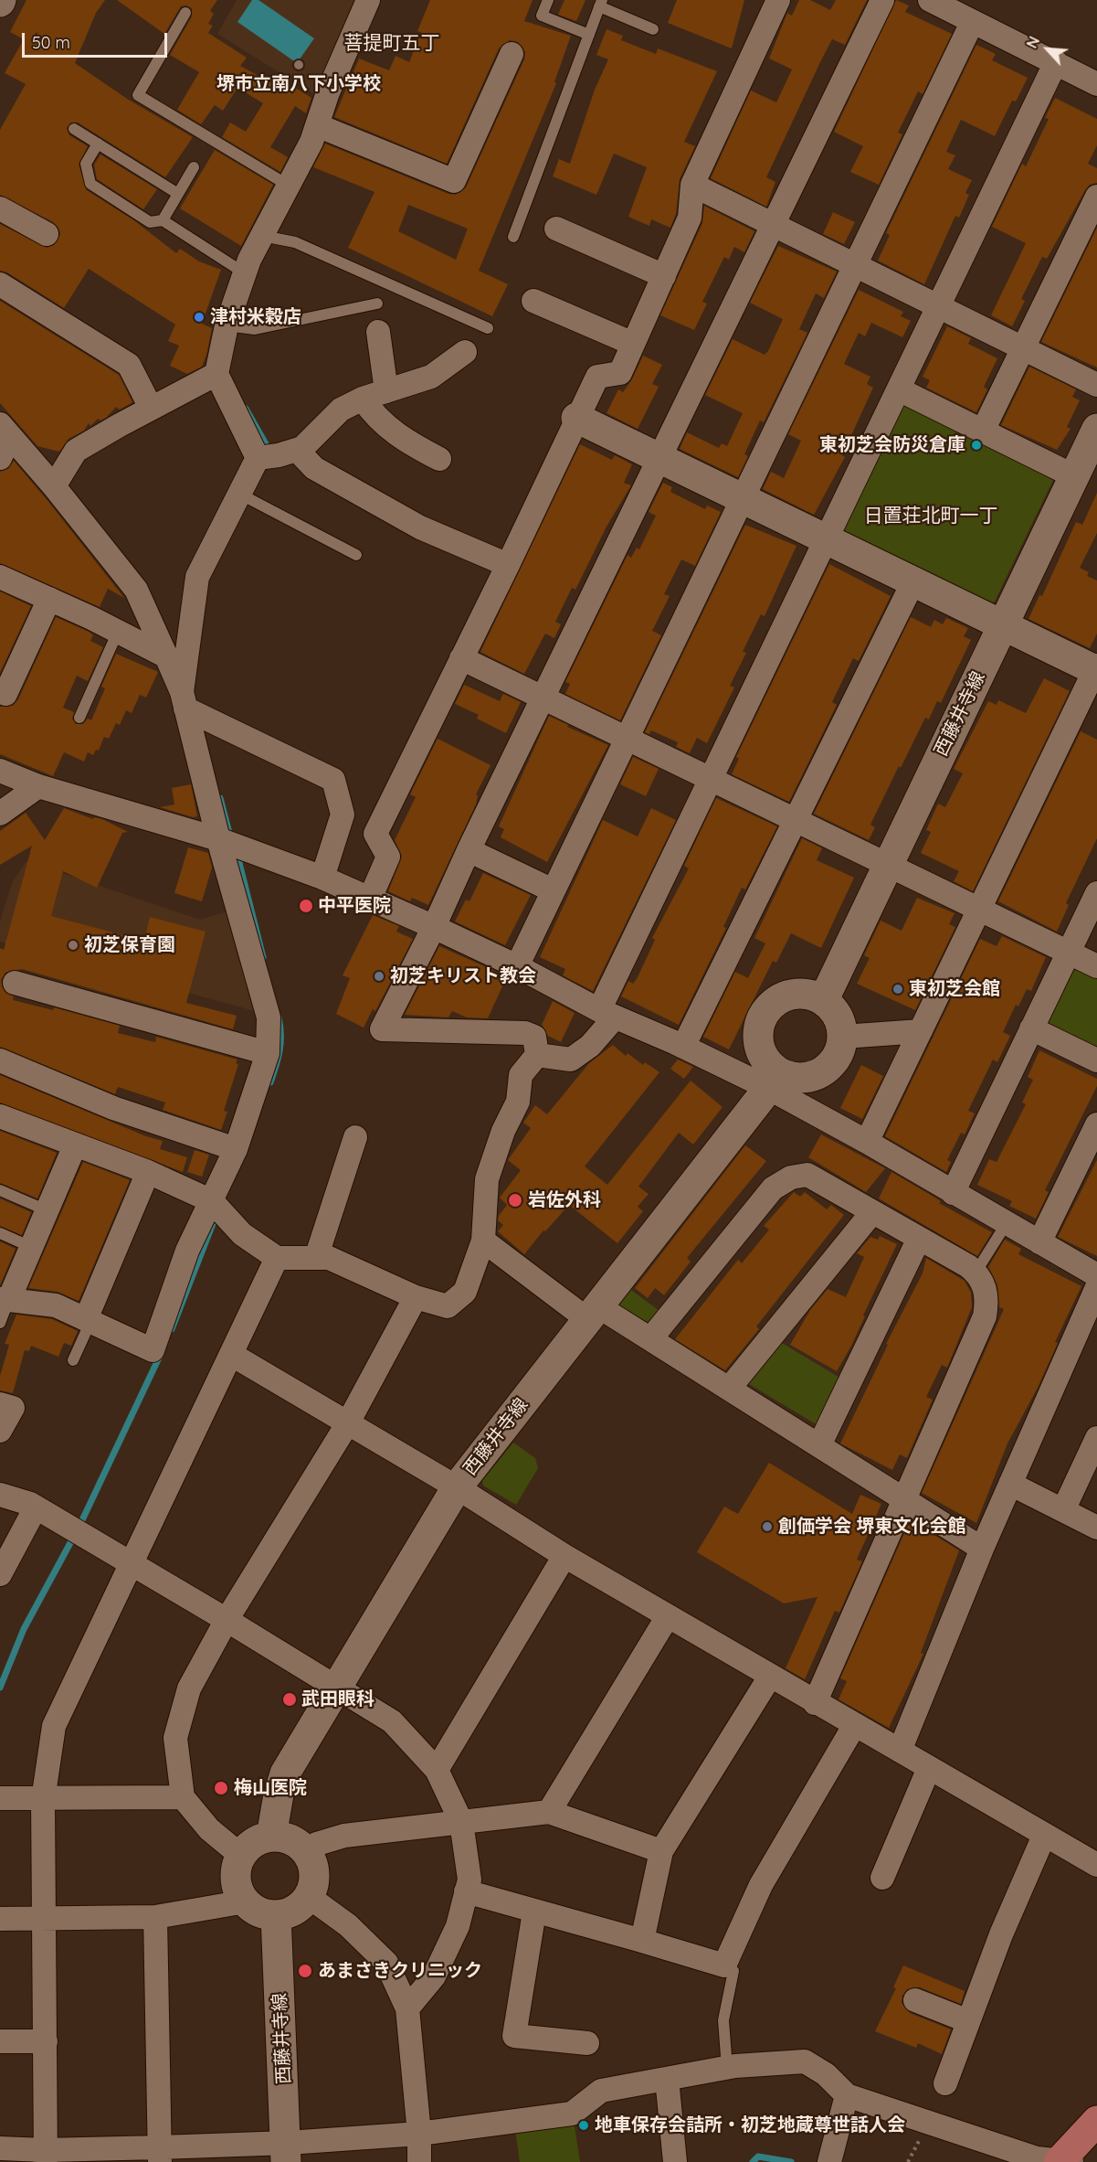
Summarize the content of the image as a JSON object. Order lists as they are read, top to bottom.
{
  "streets": {
    "main road": ["西藤井寺線"]
  },
  "districts": ["菩提町五丁", "日置荘北町一丁"],
  "places": [
    "堺市立南八下小学校",
    "津村米穀店",
    "東初芝会防災倉庫",
    "中平医院",
    "初芝保育園",
    "初芝キリスト教会",
    "東初芝会館",
    "岩佐外科",
    "創価学会 堺東文化会館",
    "武田眼科",
    "梅山医院",
    "あまさきクリニック",
    "地車保存会詰所・初芝地蔵尊世話人会"
  ],
  "scale_bar": "50 m",
  "north": "top left"
}
